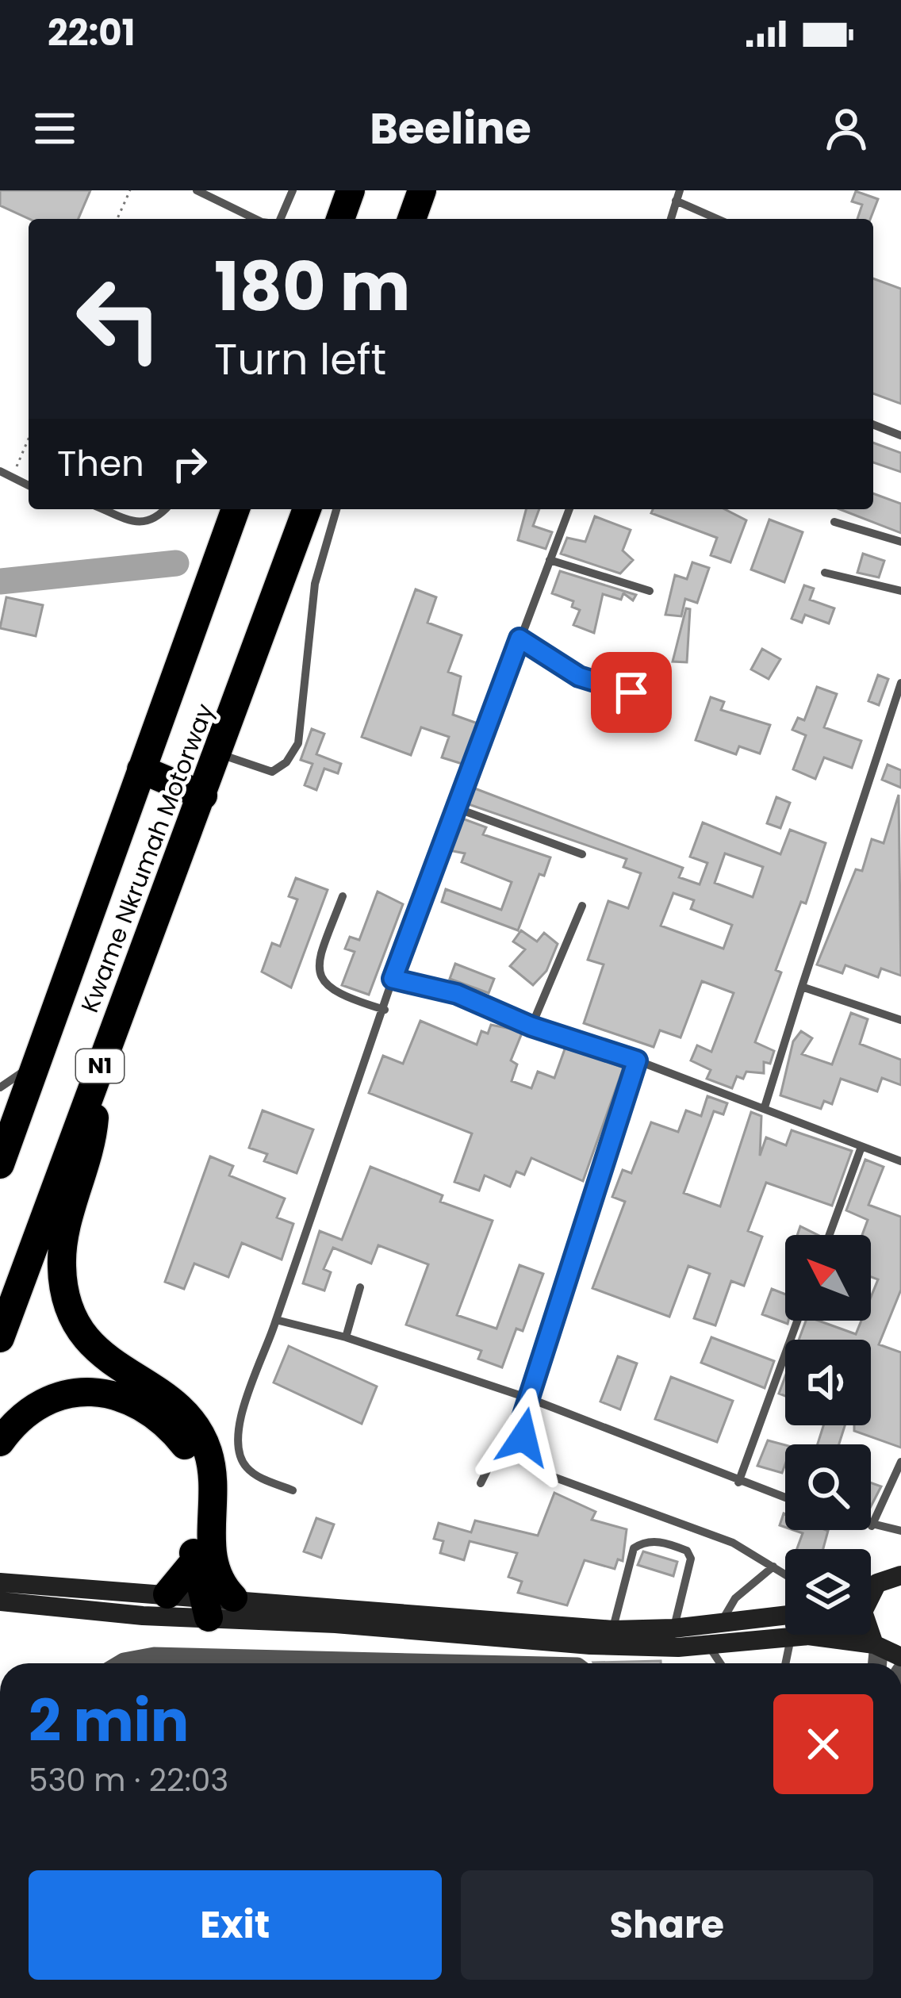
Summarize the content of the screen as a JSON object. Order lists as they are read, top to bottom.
{
  "streets": {
    "highway": ["Kwame Nkrumah Motorway", "N1"]
  },
  "north": "top left",
  "page": {
    "status": "22:01",
    "header": "Beeline",
    "turn": ["180 m", "Turn left"],
    "then": "Then",
    "heading": ["2 min", "530 m · 22:03"],
    "buttons": ["Exit", "Share"]
  }
}
